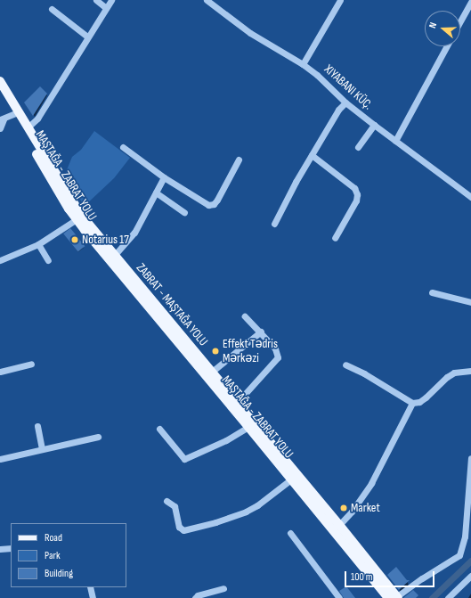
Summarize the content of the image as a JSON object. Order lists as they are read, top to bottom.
{
  "streets": {
    "main road": ["MAŞTAĞA - ZABRAT YOLU", "ZABRAT - MAŞTAĞA YOLU"],
    "street": ["XIYABANI KÜÇ."]
  },
  "crossings": [
    ["MAŞTAĞA - ZABRAT YOLU", "ZABRAT - MAŞTAĞA YOLU"]
  ],
  "places": ["Notarius 17", "Effekt Tədris Mərkəzi", "Market"],
  "legend": ["Road", "Park", "Building"],
  "scale_bar": "100 m",
  "north": "left"
}
